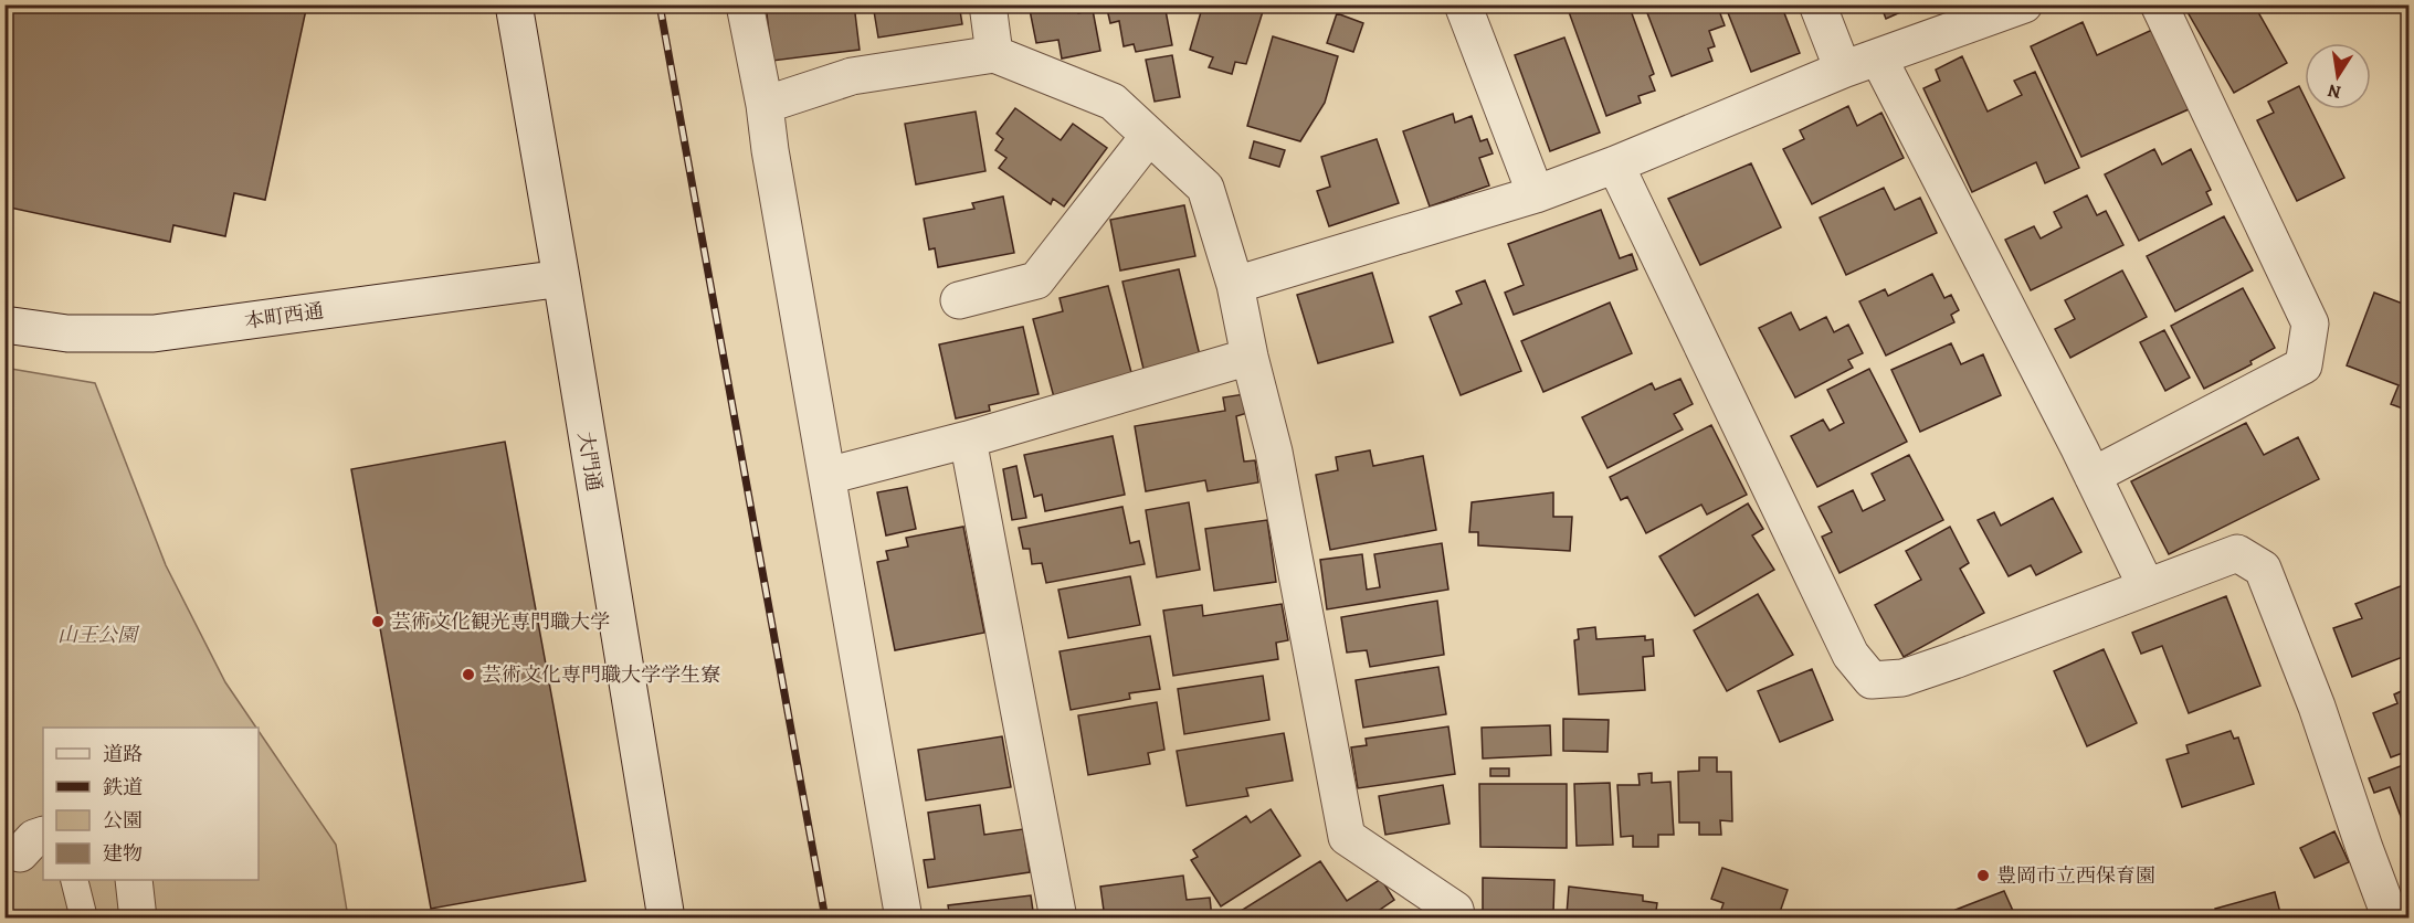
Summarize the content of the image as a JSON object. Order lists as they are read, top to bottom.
{
  "streets": {
    "street": ["本町西通", "大門通"]
  },
  "crossings": [
    ["本町西通", "大門通"]
  ],
  "parks": ["山王公園"],
  "places": ["芸術文化観光専門職大学", "芸術文化専門職大学学生寮", "豊岡市立西保育園"],
  "legend": [
    "道路",
    "鉄道",
    "公園",
    "建物"
  ],
  "north": "bottom"
}
